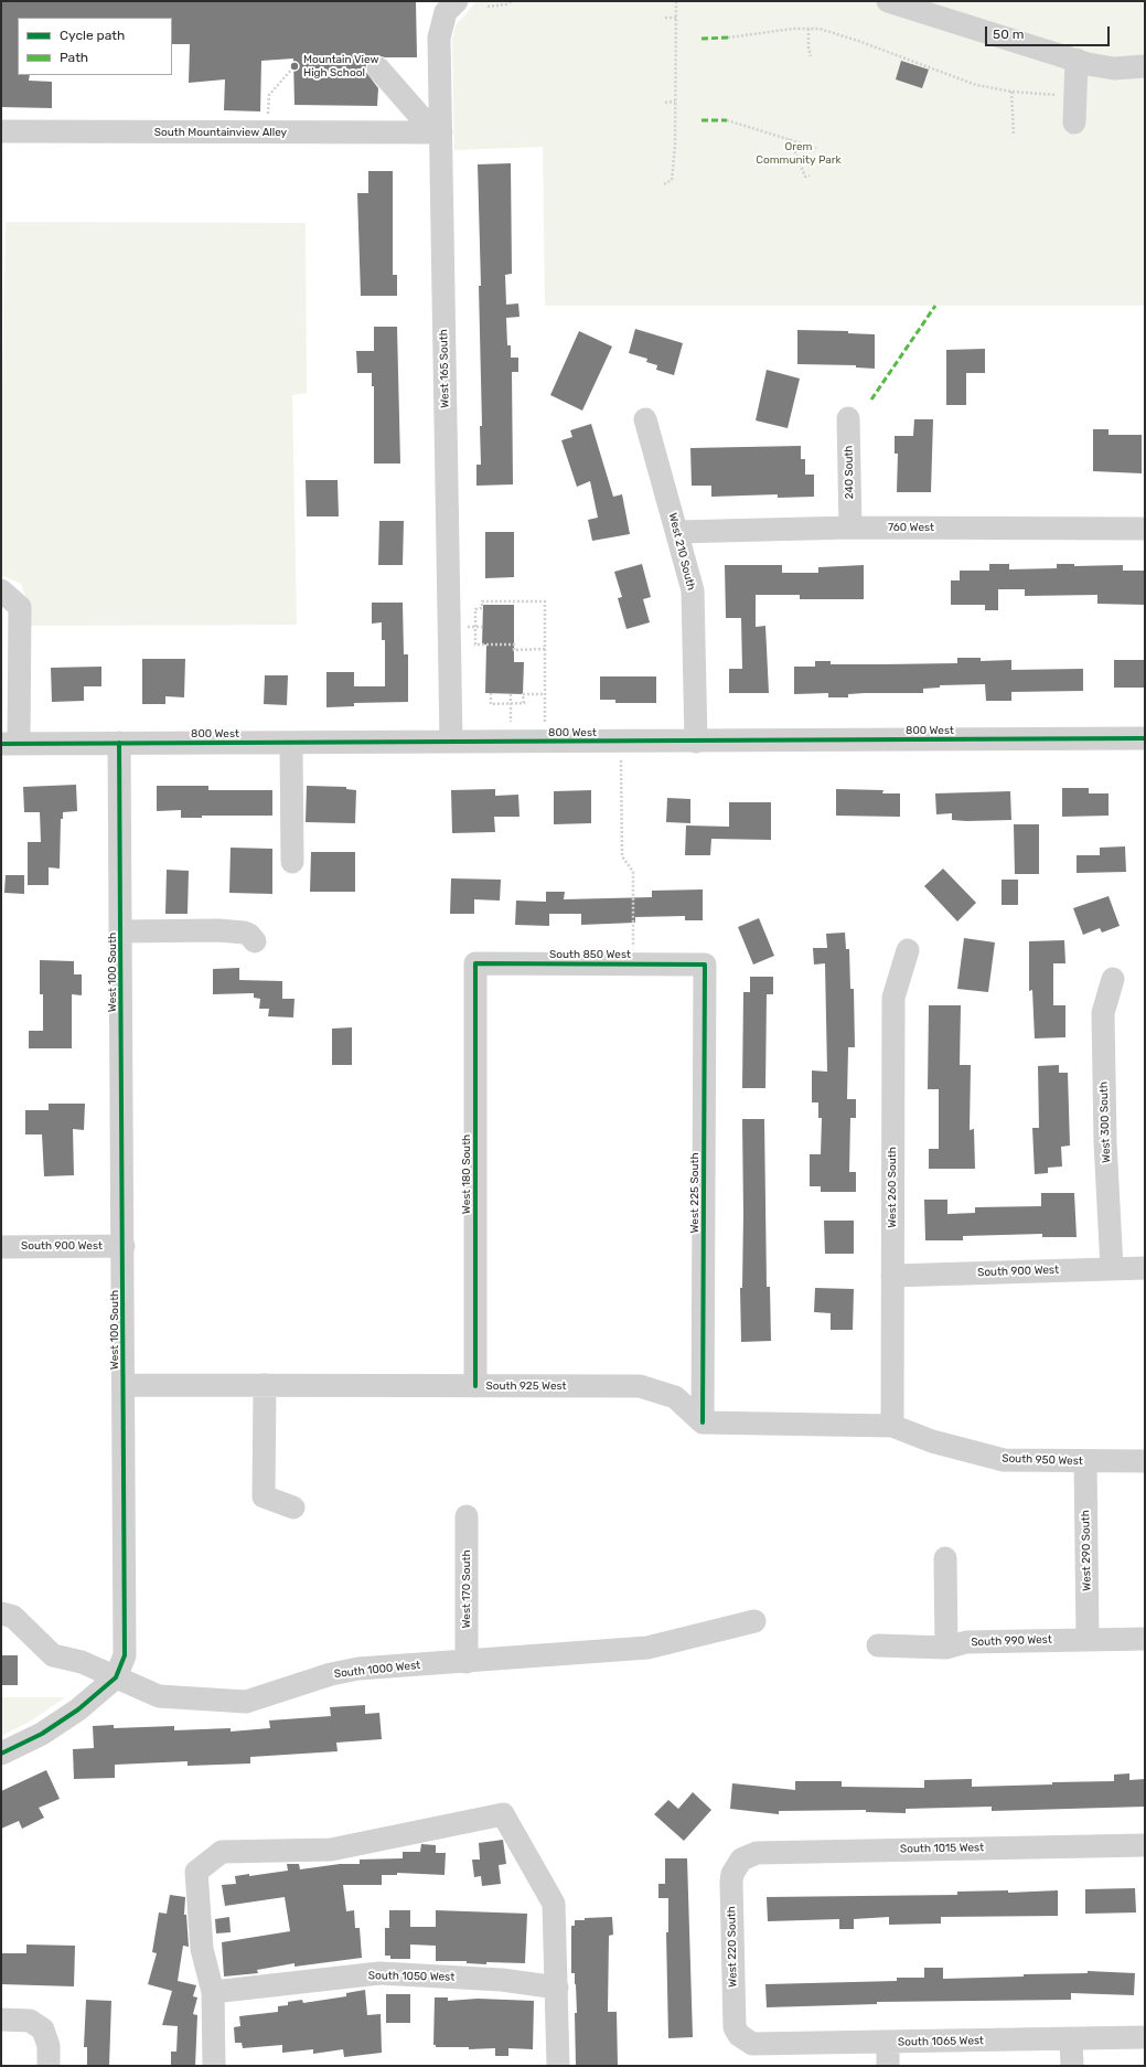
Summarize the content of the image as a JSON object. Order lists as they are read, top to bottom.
{
  "streets": {
    "street": [
      "South Mountainview Alley",
      "West 165 South",
      "240 South",
      "760 West",
      "West 210 South",
      "800 West",
      "South 850 West",
      "West 100 South",
      "West 300 South",
      "West 180 South",
      "West 260 South",
      "West 225 South",
      "South 900 West",
      "South 925 West",
      "South 950 West",
      "West 290 South",
      "West 170 South",
      "South 990 West",
      "South 1000 West",
      "South 1015 West",
      "West 220 South",
      "South 1050 West",
      "South 1065 West"
    ]
  },
  "crossings": [
    ["South Mountainview Alley", "West 165 South"],
    ["West 165 South", "800 West"],
    ["240 South", "760 West"],
    ["760 West", "West 210 South"],
    ["West 210 South", "800 West"],
    ["800 West", "West 100 South"],
    ["South 850 West", "West 180 South"],
    ["South 850 West", "West 225 South"],
    ["West 100 South", "South 900 West"],
    ["West 100 South", "South 925 West"],
    ["West 100 South", "South 1000 West"],
    ["West 300 South", "South 900 West"],
    ["West 180 South", "South 925 West"],
    ["West 260 South", "South 900 West"],
    ["West 260 South", "South 950 West"],
    ["West 225 South", "South 925 West"],
    ["South 950 West", "West 290 South"],
    ["West 290 South", "South 990 West"],
    ["West 170 South", "South 1000 West"],
    ["South 1015 West", "West 220 South"],
    ["West 220 South", "South 1065 West"]
  ],
  "parks": ["Orem Community Park"],
  "places": ["Mountain View High School"],
  "legend": ["Cycle path", "Path"],
  "scale_bar": "50 m"
}
